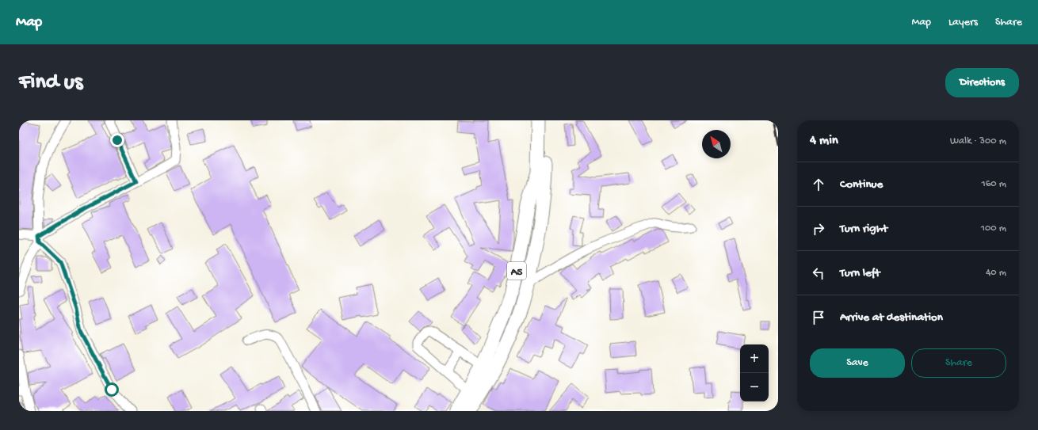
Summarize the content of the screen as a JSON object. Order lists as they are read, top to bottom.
{
  "streets": {
    "highway": ["A5"]
  },
  "north": "top left",
  "page": {
    "header": "Map",
    "nav": ["Map", "Layers", "Share"],
    "buttons": [
      "Directions",
      ["Save", "Share"]
    ],
    "title": "Find us",
    "heading": ["4 min", "Walk · 300 m"],
    "list": [
      ["Continue", "160 m"],
      ["Turn right", "100 m"],
      ["Turn left", "40 m"],
      "Arrive at destination"
    ],
    "map_buttons": ["+", "−"]
  }
}
